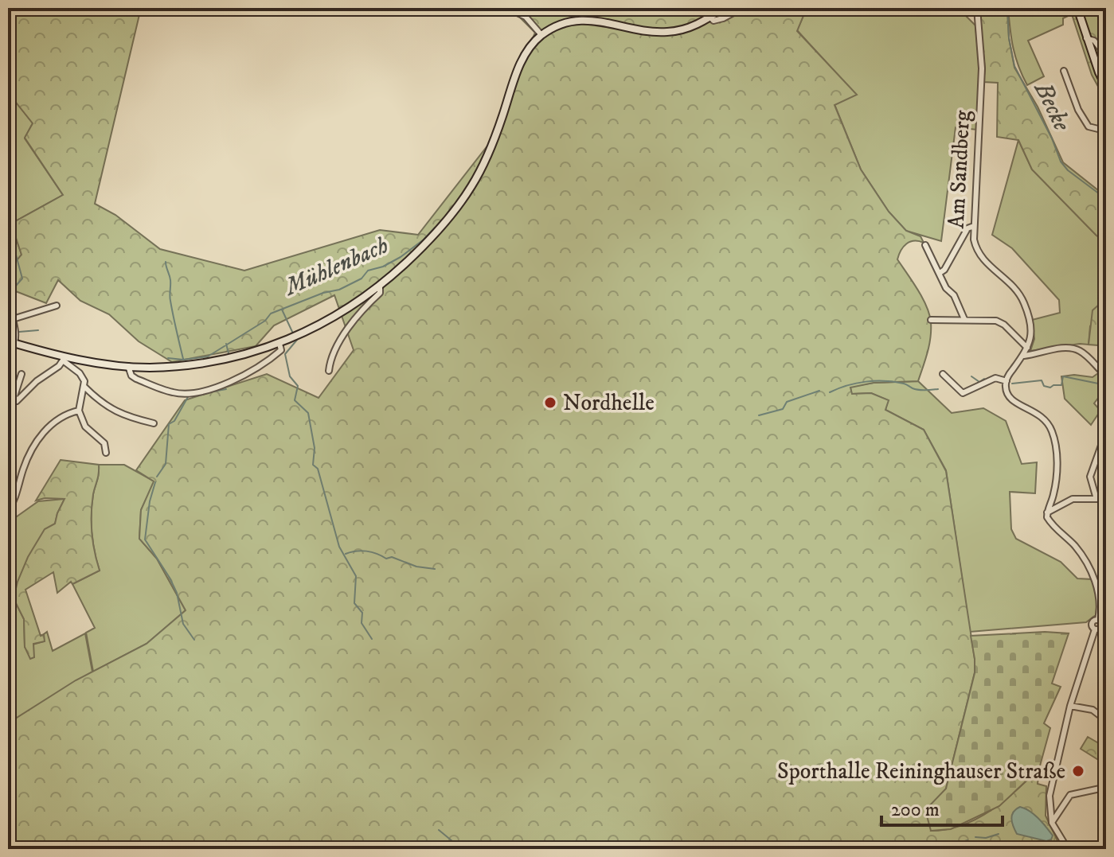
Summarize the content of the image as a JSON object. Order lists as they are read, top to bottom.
{
  "streets": {
    "street": ["Am Sandberg"]
  },
  "water": ["Becke", "Mühlenbach"],
  "places": ["Nordhelle", "Sporthalle Reininghauser Straße"],
  "scale_bar": "200 m"
}
